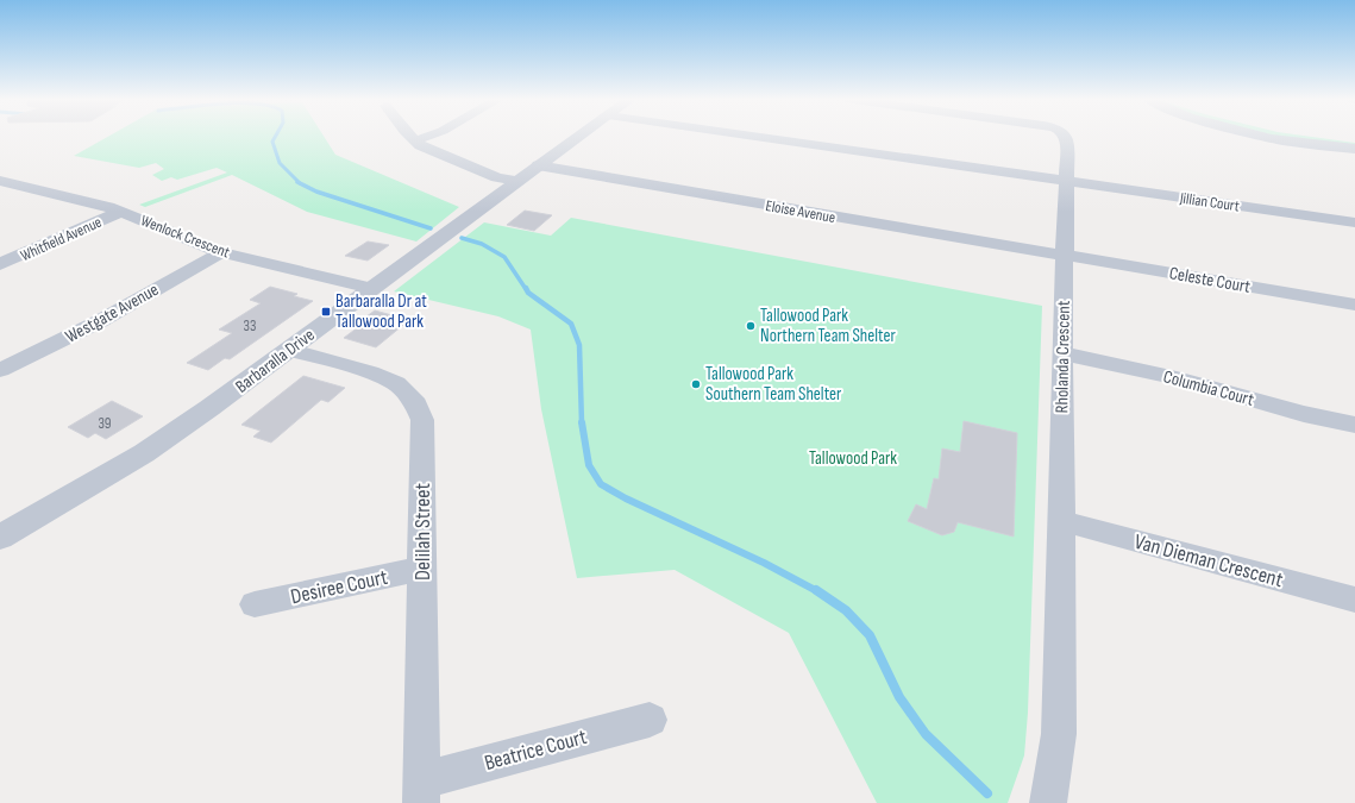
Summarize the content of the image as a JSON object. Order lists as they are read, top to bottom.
{
  "streets": {
    "street": [
      "Jillian Court",
      "Eloise Avenue",
      "Wenlock Crescent",
      "Whitfield Avenue",
      "Celeste Court",
      "Westgate Avenue",
      "Rholanda Crescent",
      "Barbaralla Drive",
      "Columbia Court",
      "Delilah Street",
      "Van Dieman Crescent",
      "Desiree Court",
      "Beatrice Court"
    ]
  },
  "crossings": [
    ["Jillian Court", "Rholanda Crescent"],
    ["Eloise Avenue", "Celeste Court"],
    ["Eloise Avenue", "Rholanda Crescent"],
    ["Eloise Avenue", "Barbaralla Drive"],
    ["Wenlock Crescent", "Whitfield Avenue"],
    ["Wenlock Crescent", "Westgate Avenue"],
    ["Wenlock Crescent", "Barbaralla Drive"],
    ["Celeste Court", "Rholanda Crescent"],
    ["Rholanda Crescent", "Columbia Court"],
    ["Rholanda Crescent", "Van Dieman Crescent"],
    ["Barbaralla Drive", "Delilah Street"],
    ["Delilah Street", "Desiree Court"],
    ["Delilah Street", "Beatrice Court"]
  ],
  "parks": ["Tallowood Park"],
  "places": {
    "transit": ["Barbaralla Dr at Tallowood Park"],
    "other": ["Tallowood Park Northern Team Shelter", "Tallowood Park Southern Team Shelter"]
  },
  "house_numbers": ["33", "39"]
}
